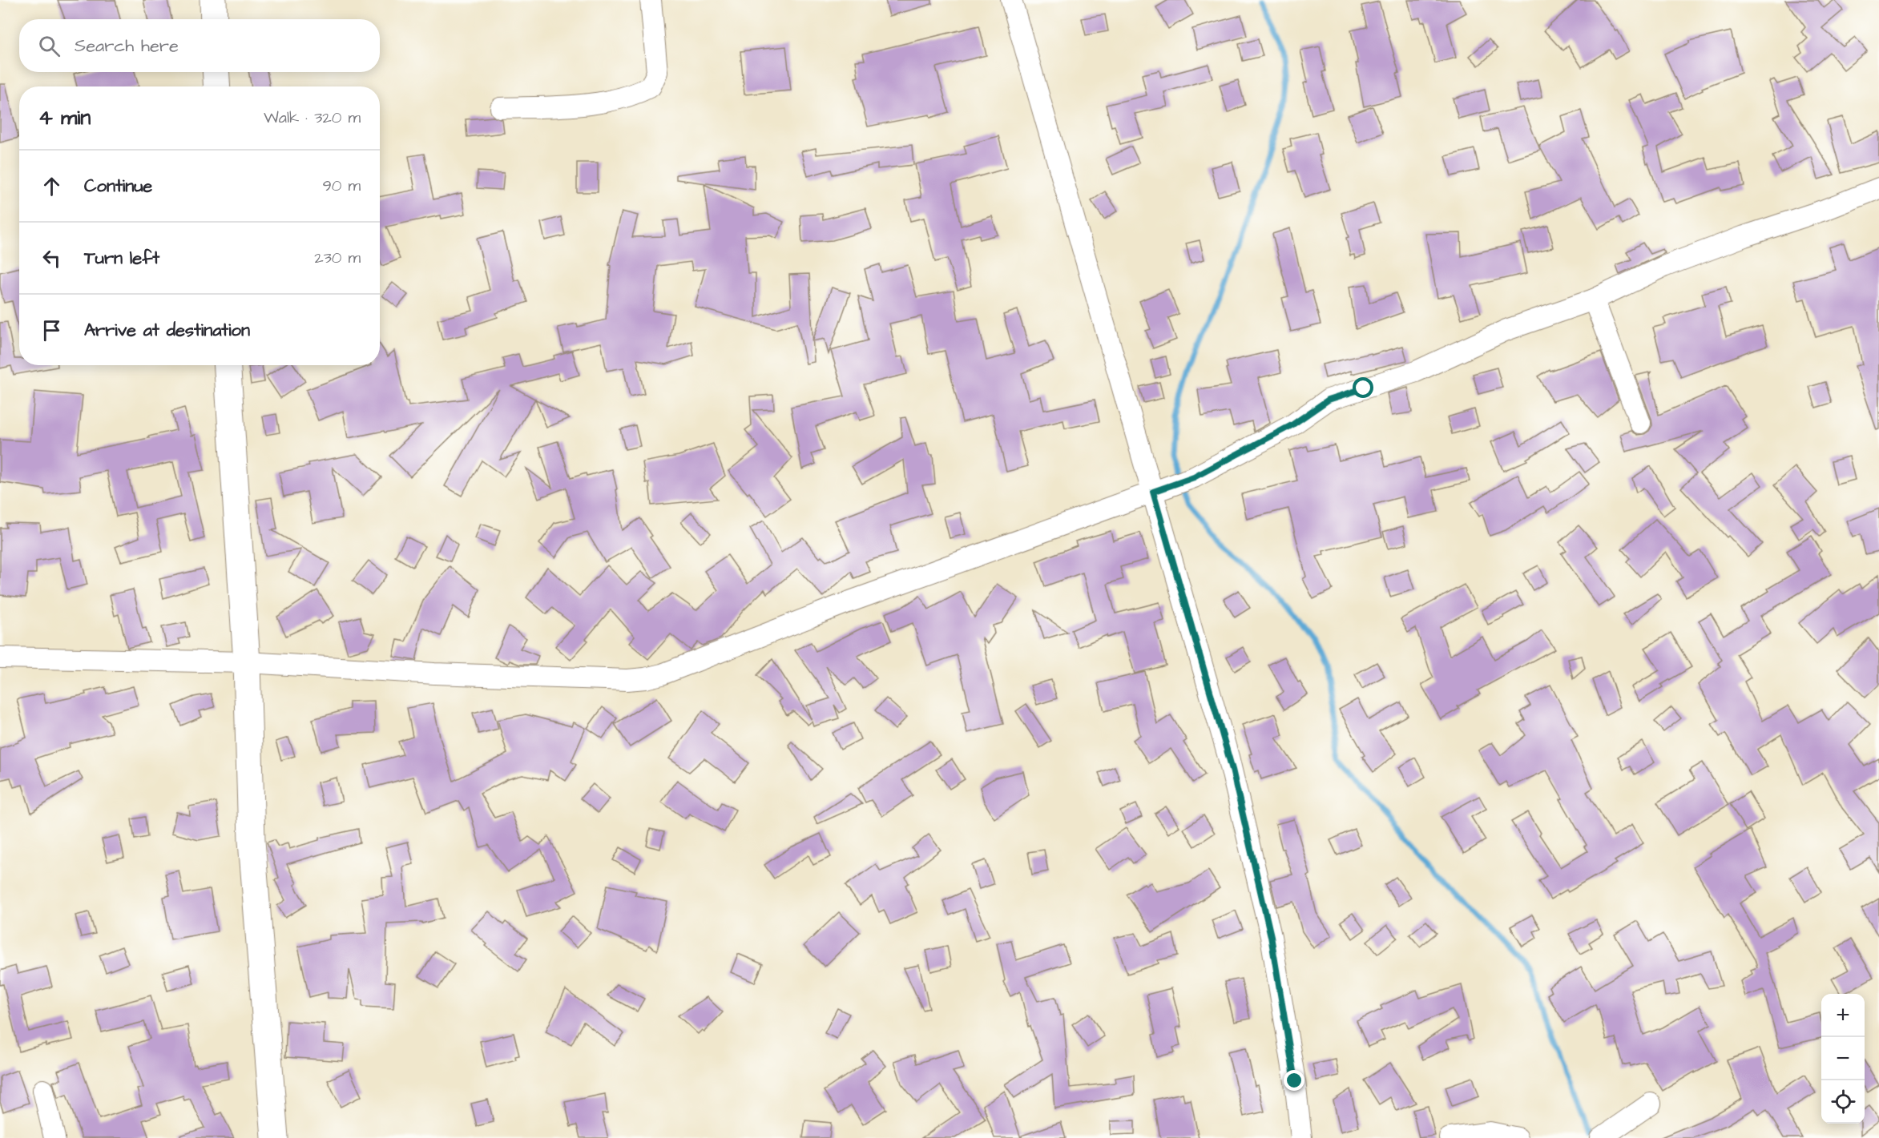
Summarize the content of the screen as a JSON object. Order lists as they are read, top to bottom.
{
  "page": {
    "search": "Search here",
    "heading": ["4 min", "Walk · 320 m"],
    "list": [
      ["Continue", "90 m"],
      ["Turn left", "230 m"],
      "Arrive at destination"
    ],
    "map_buttons": ["+", "−"]
  }
}
